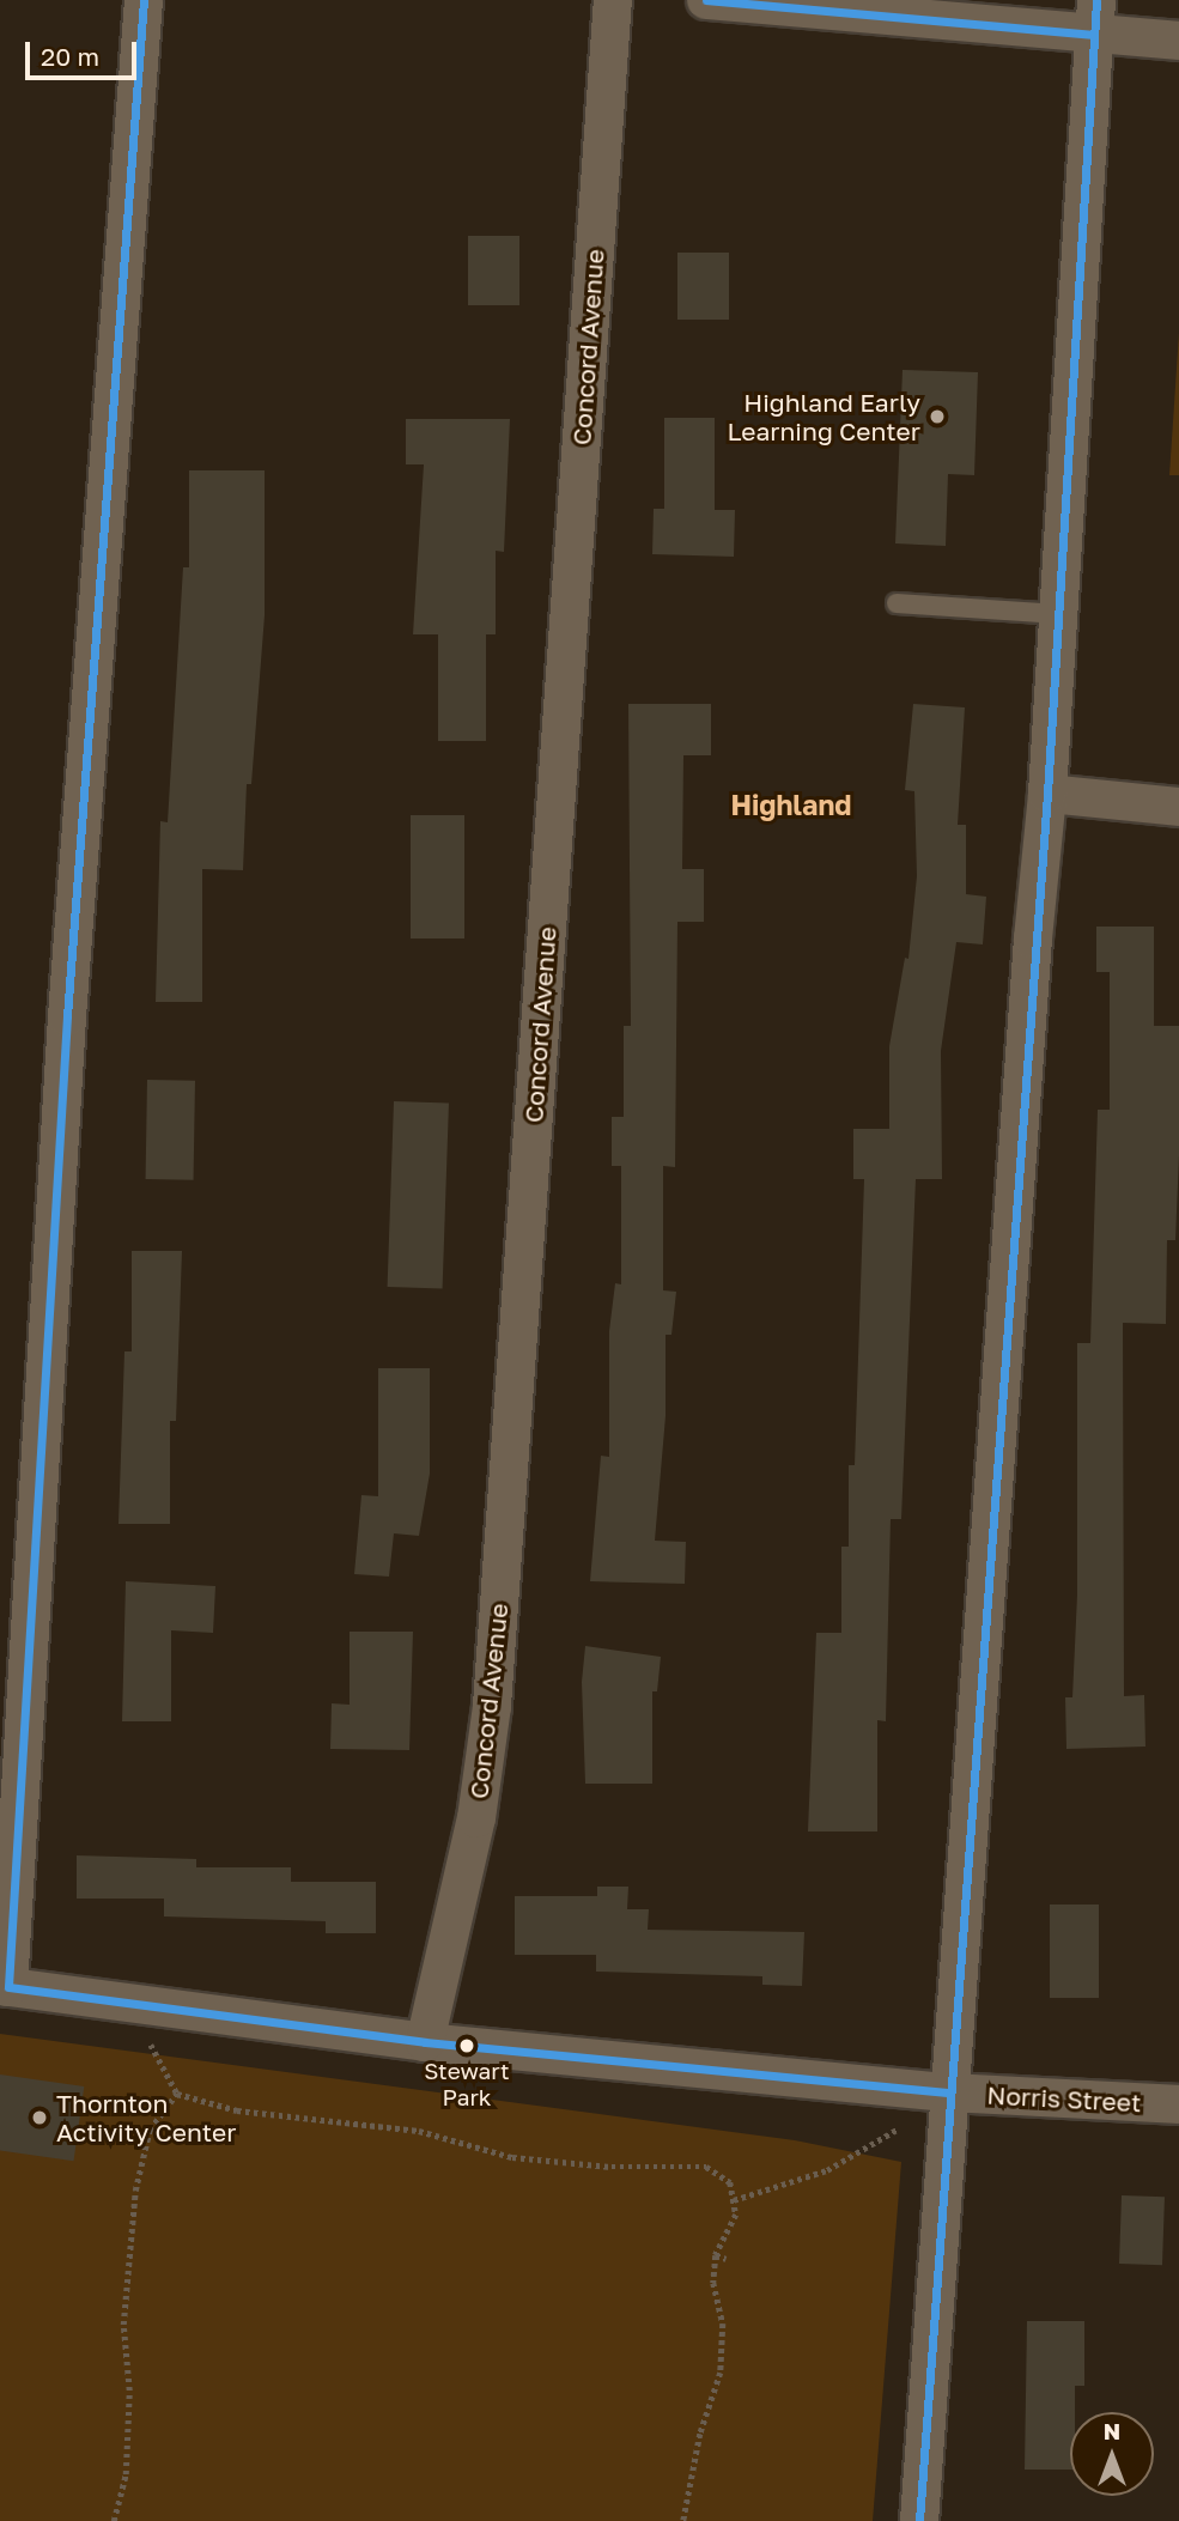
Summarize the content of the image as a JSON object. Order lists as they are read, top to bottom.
{
  "streets": {
    "street": ["Concord Avenue", "Norris Street"]
  },
  "crossings": [
    ["Concord Avenue", "Norris Street"]
  ],
  "districts": ["Highland"],
  "places": ["Highland Early Learning Center", "Stewart Park", "Thornton Activity Center"],
  "scale_bar": "20 m",
  "north": "top"
}
